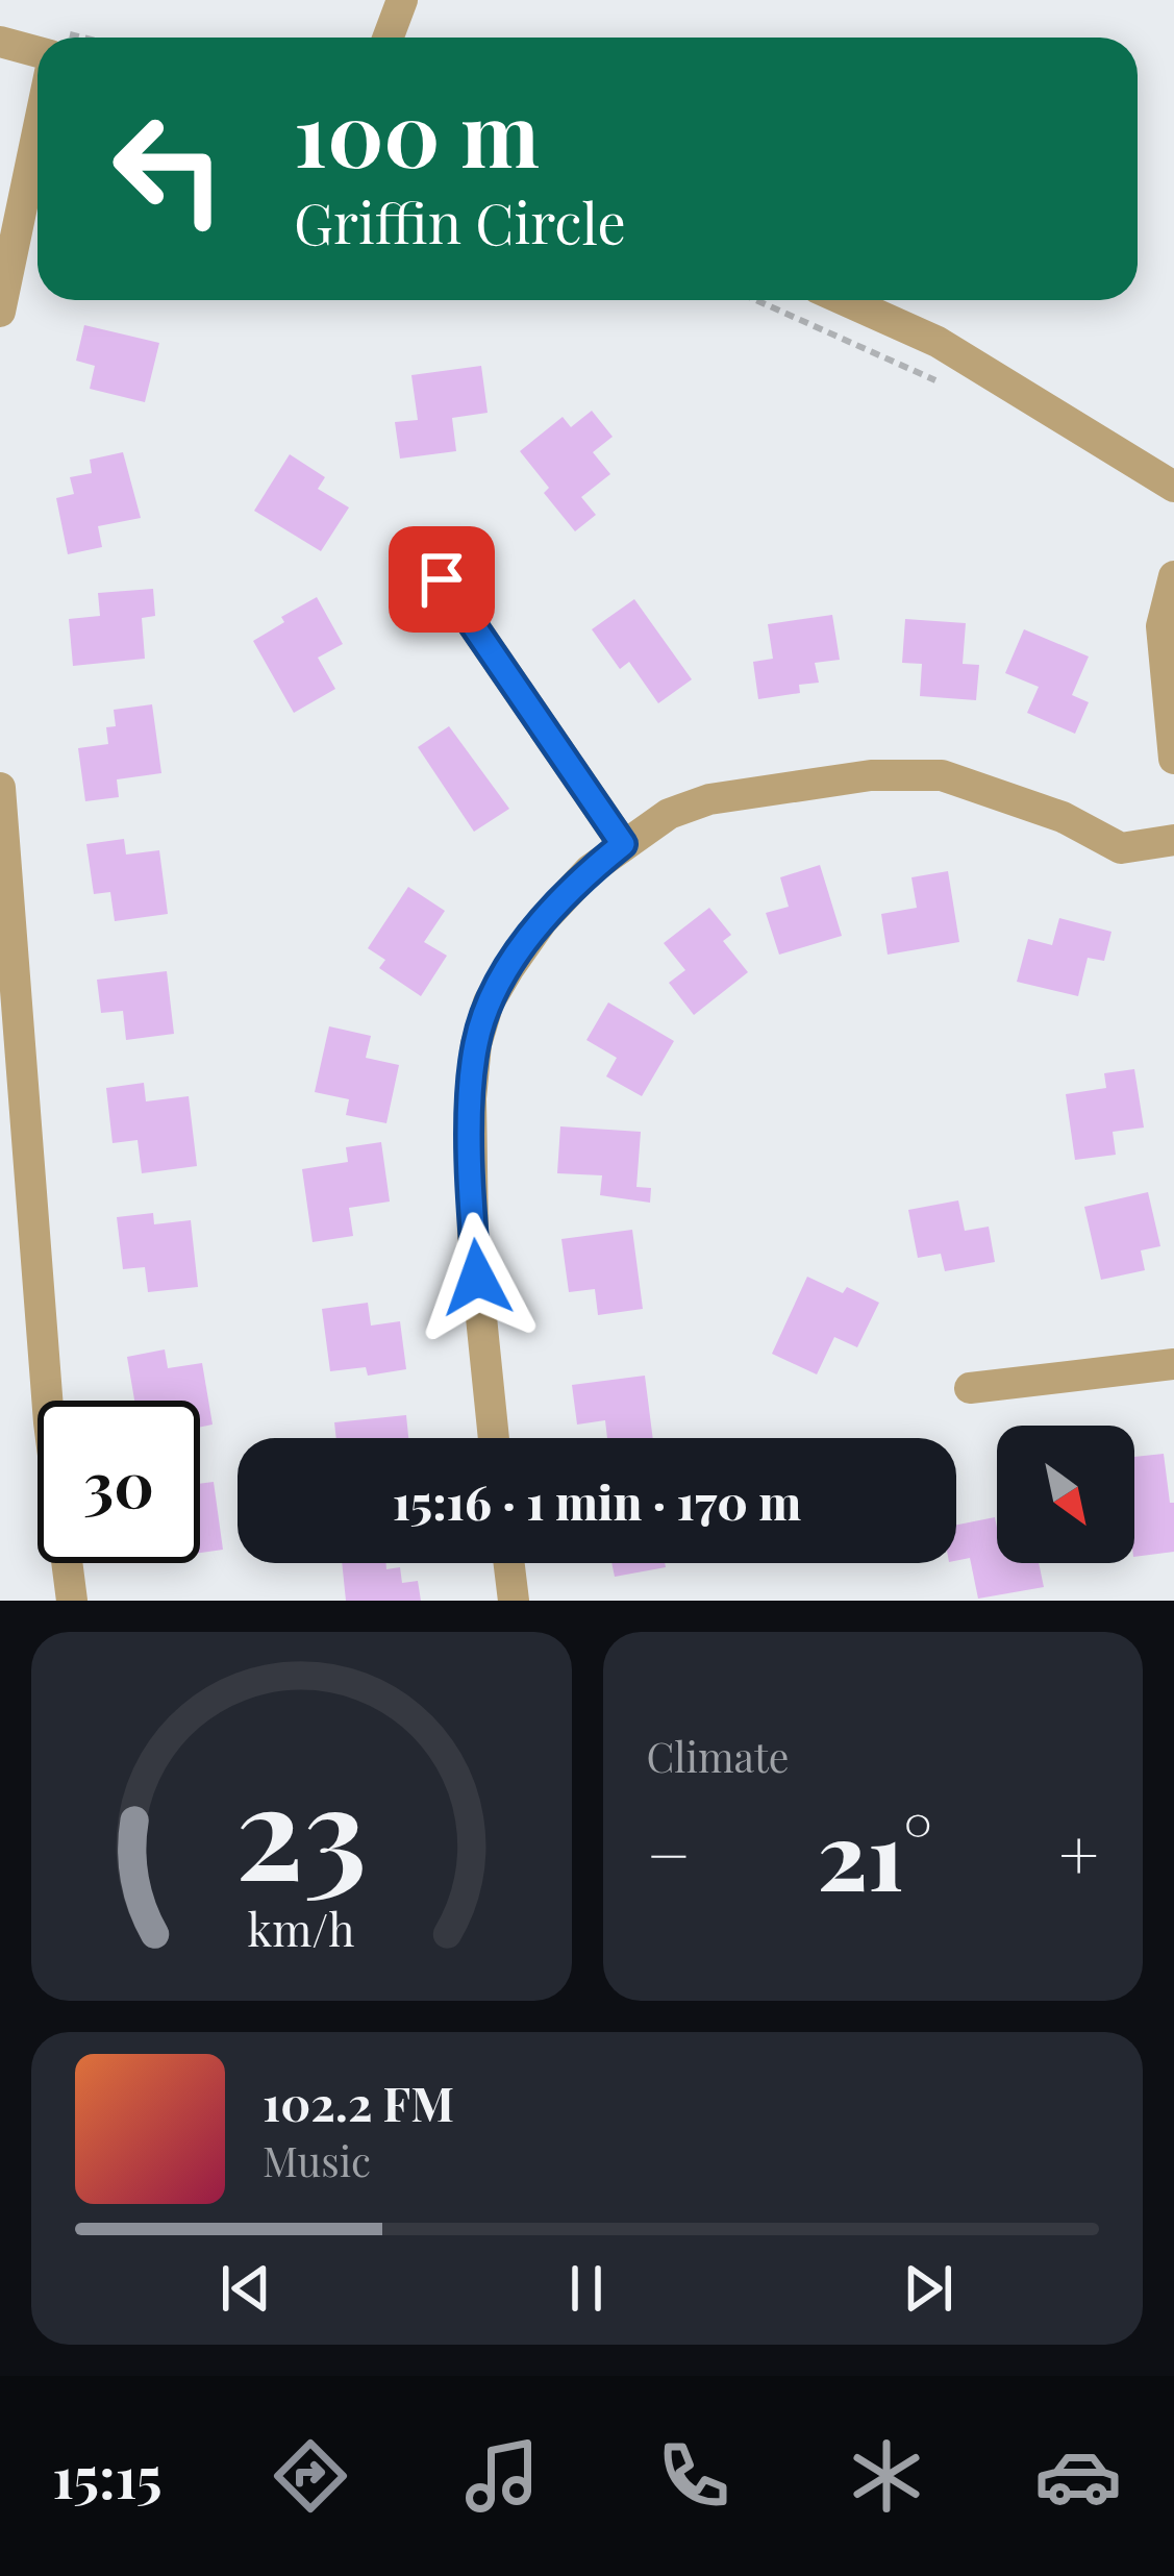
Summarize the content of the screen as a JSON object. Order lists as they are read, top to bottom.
{
  "north": "bottom right",
  "page": {
    "turn": ["100 m", "Griffin Circle"],
    "limit": "30",
    "trip": "15:16 · 1 min · 170 m",
    "tile": "Climate",
    "heat": ["−", "21°", "+"],
    "song": ["102.2 FM", "Music"],
    "tabs": "15:15",
    "gauge": ["23", "km/h"]
  }
}
